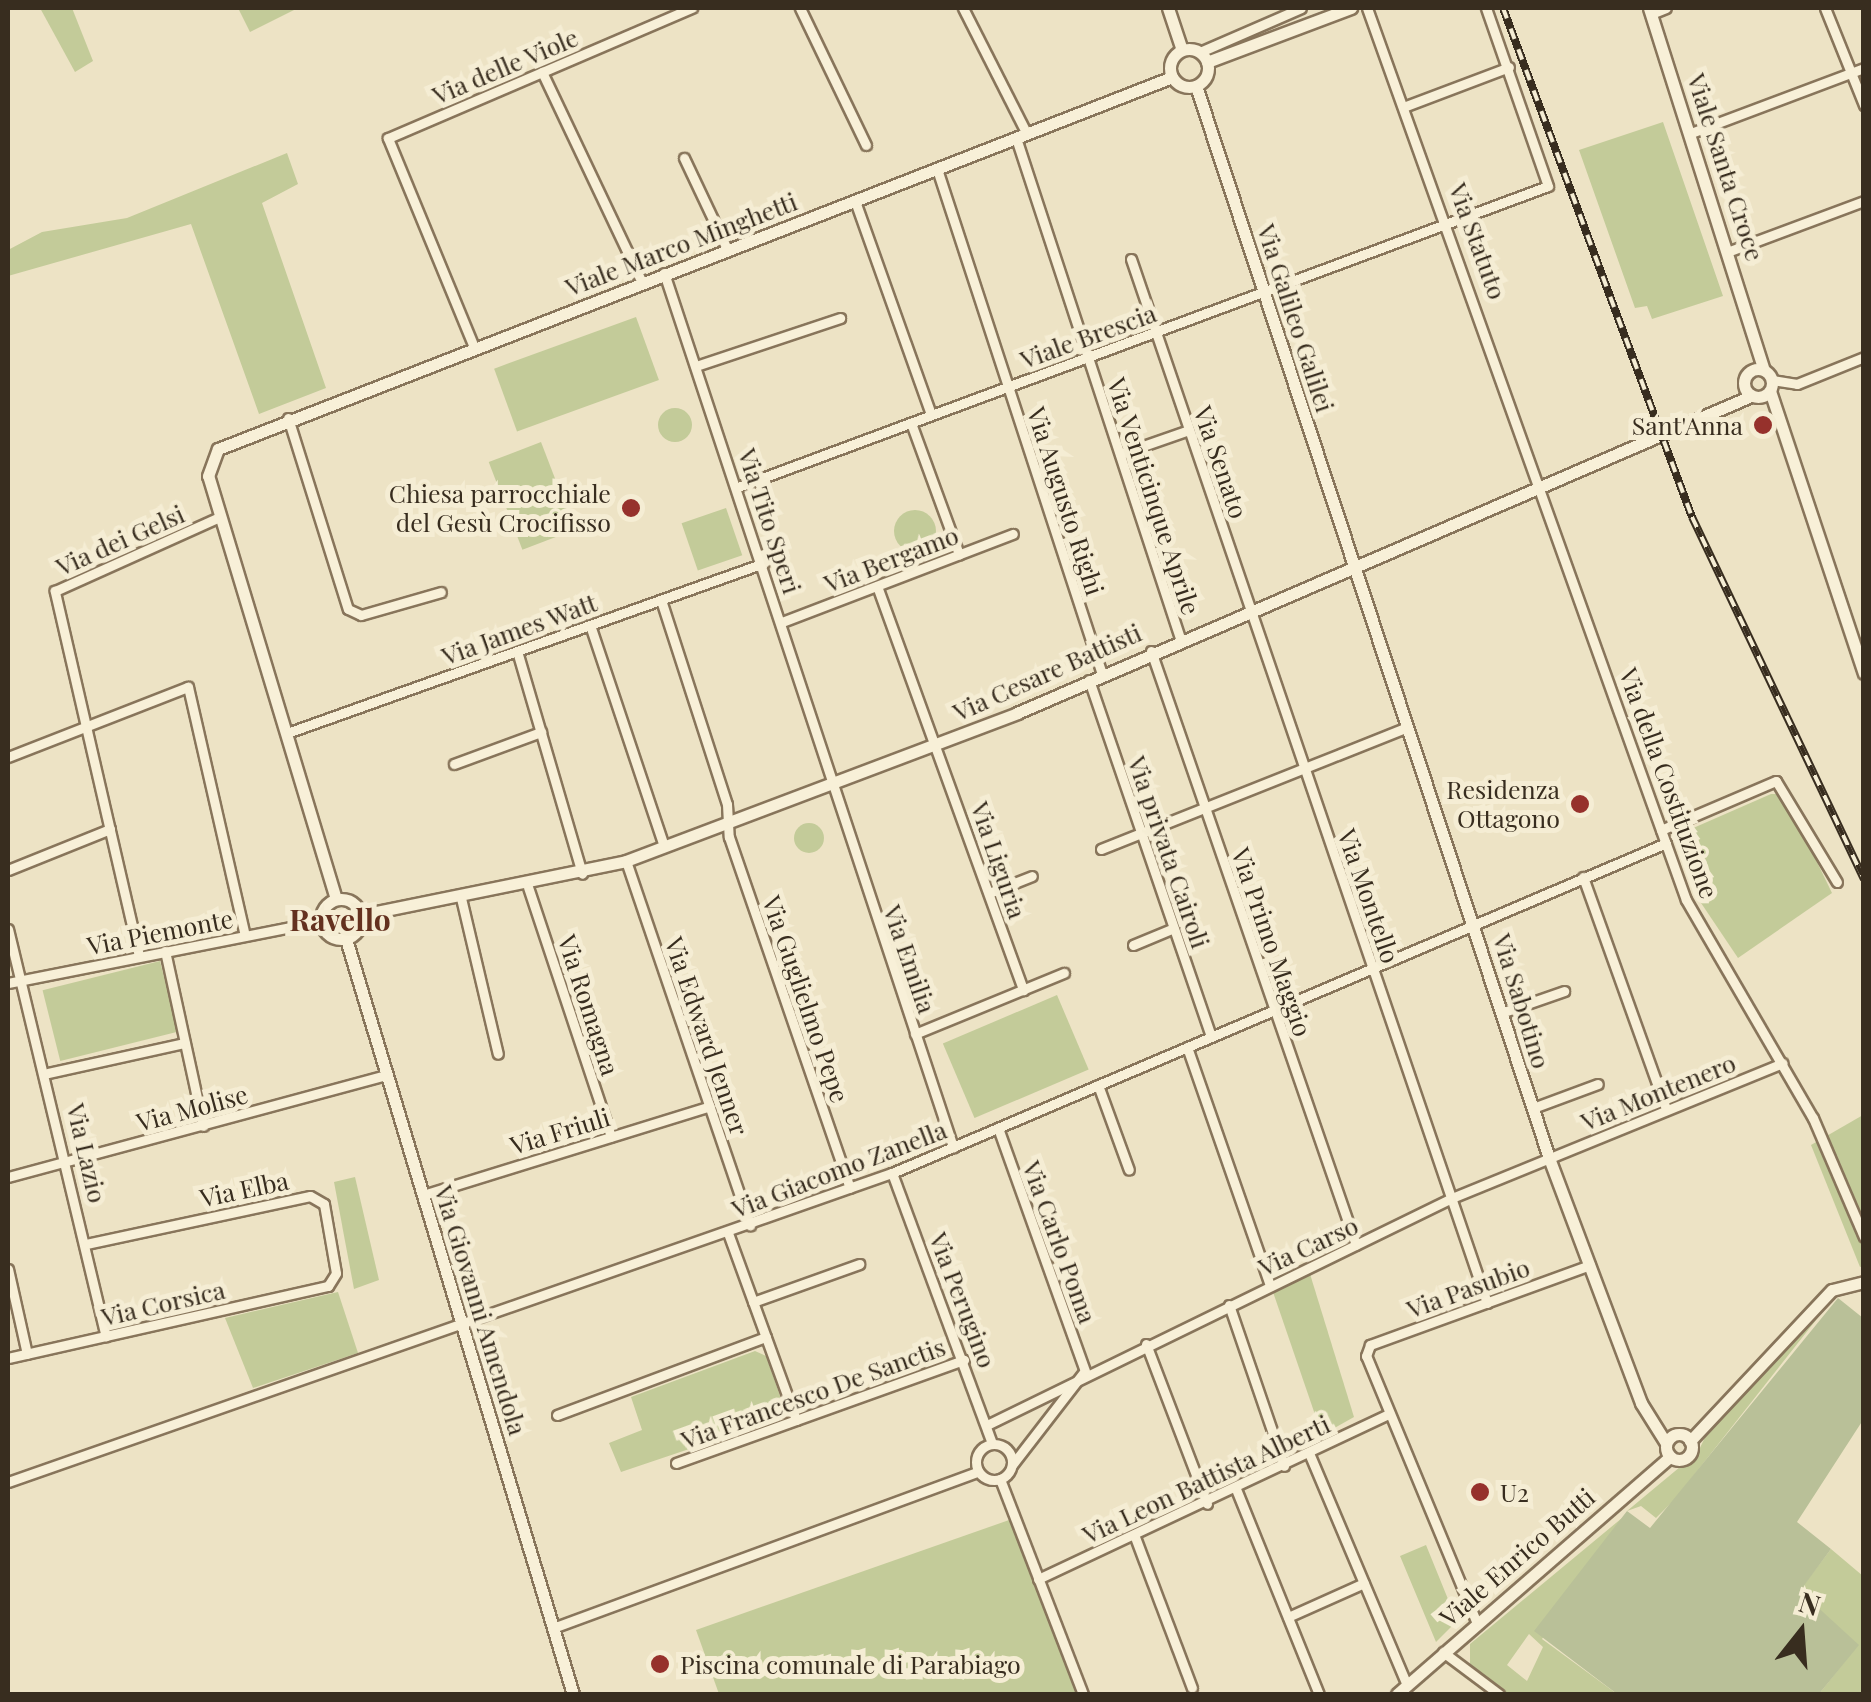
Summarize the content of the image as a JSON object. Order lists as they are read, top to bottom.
{
  "streets": {
    "street": [
      "Via delle Viole",
      "Viale Santa Croce",
      "Via Statuto",
      "Viale Marco Minghetti",
      "Via Galileo Galilei",
      "Viale Brescia",
      "Via Senato",
      "Via Venticinque Aprile",
      "Via Augusto Righi",
      "Via Tito Speri",
      "Via dei Gelsi",
      "Via Bergamo",
      "Via James Watt",
      "Via Cesare Battisti",
      "Via della Costituzione",
      "Via privata Cairoli",
      "Via Liguria",
      "Via Montello",
      "Via Piemonte",
      "Via Primo Maggio",
      "Via Emilia",
      "Via Guglielmo Pepe",
      "Via Sabotino",
      "Via Romagna",
      "Via Edward Jenner",
      "Via Montenero",
      "Via Molise",
      "Via Friuli",
      "Via Lazio",
      "Via Giacomo Zanella",
      "Via Elba",
      "Via Carlo Poma",
      "Via Carso",
      "Via Pasubio",
      "Via Perugino",
      "Via Corsica",
      "Via Giovanni Amendola",
      "Via Francesco De Sanctis",
      "Via Leon Battista Alberti",
      "Viale Enrico Butti"
    ]
  },
  "crossings": [
    ["Via delle Viole", "Viale Marco Minghetti"],
    ["Viale Santa Croce", "Via Cesare Battisti"],
    ["Via Statuto", "Viale Brescia"],
    ["Via Statuto", "Via Cesare Battisti"],
    ["Via Statuto", "Via della Costituzione"],
    ["Viale Marco Minghetti", "Via Venticinque Aprile"],
    ["Viale Marco Minghetti", "Via Augusto Righi"],
    ["Viale Marco Minghetti", "Via Tito Speri"],
    ["Viale Marco Minghetti", "Via dei Gelsi"],
    ["Via Galileo Galilei", "Viale Brescia"],
    ["Via Galileo Galilei", "Via Cesare Battisti"],
    ["Via Galileo Galilei", "Via Sabotino"],
    ["Viale Brescia", "Via Senato"],
    ["Viale Brescia", "Via Venticinque Aprile"],
    ["Viale Brescia", "Via Augusto Righi"],
    ["Viale Brescia", "Via Tito Speri"],
    ["Via Senato", "Via Cesare Battisti"],
    ["Via Senato", "Via Montello"],
    ["Via Venticinque Aprile", "Via Cesare Battisti"],
    ["Via Augusto Righi", "Via Cesare Battisti"],
    ["Via Augusto Righi", "Via privata Cairoli"],
    ["Via Tito Speri", "Via Bergamo"],
    ["Via Tito Speri", "Via James Watt"],
    ["Via Tito Speri", "Via Cesare Battisti"],
    ["Via Tito Speri", "Via Emilia"],
    ["Via Bergamo", "Via Liguria"],
    ["Via James Watt", "Via Guglielmo Pepe"],
    ["Via Cesare Battisti", "Via della Costituzione"],
    ["Via Cesare Battisti", "Via privata Cairoli"],
    ["Via Cesare Battisti", "Via Liguria"],
    ["Via Cesare Battisti", "Via Montello"],
    ["Via Cesare Battisti", "Via Primo Maggio"],
    ["Via Cesare Battisti", "Via Emilia"],
    ["Via Cesare Battisti", "Via Guglielmo Pepe"],
    ["Via Cesare Battisti", "Via Sabotino"],
    ["Via Cesare Battisti", "Via Romagna"],
    ["Via Cesare Battisti", "Via Edward Jenner"],
    ["Via della Costituzione", "Via Montenero"],
    ["Via della Costituzione", "Via Giacomo Zanella"],
    ["Via privata Cairoli", "Via Giacomo Zanella"],
    ["Via Montello", "Via Giacomo Zanella"],
    ["Via Montello", "Via Carso"],
    ["Via Montello", "Via Pasubio"],
    ["Via Piemonte", "Via Lazio"],
    ["Via Primo Maggio", "Via Giacomo Zanella"],
    ["Via Primo Maggio", "Via Carso"],
    ["Via Emilia", "Via Giacomo Zanella"],
    ["Via Guglielmo Pepe", "Via Giacomo Zanella"],
    ["Via Sabotino", "Via Montenero"],
    ["Via Sabotino", "Via Giacomo Zanella"],
    ["Via Sabotino", "Via Carso"],
    ["Via Sabotino", "Via Pasubio"],
    ["Via Sabotino", "Viale Enrico Butti"],
    ["Via Romagna", "Via Friuli"],
    ["Via Edward Jenner", "Via Friuli"],
    ["Via Edward Jenner", "Via Giacomo Zanella"],
    ["Via Montenero", "Via Carso"],
    ["Via Molise", "Via Lazio"],
    ["Via Molise", "Via Giovanni Amendola"],
    ["Via Friuli", "Via Giovanni Amendola"],
    ["Via Lazio", "Via Elba"],
    ["Via Lazio", "Via Corsica"],
    ["Via Giacomo Zanella", "Via Carlo Poma"],
    ["Via Giacomo Zanella", "Via Perugino"],
    ["Via Giacomo Zanella", "Via Giovanni Amendola"],
    ["Via Elba", "Via Corsica"],
    ["Via Carlo Poma", "Via Carso"],
    ["Via Carso", "Via Perugino"],
    ["Via Pasubio", "Via Leon Battista Alberti"],
    ["Via Perugino", "Via Francesco De Sanctis"]
  ],
  "districts": ["Ravello"],
  "places": [
    "Sant'Anna",
    "Chiesa parrocchiale del Gesù Crocifisso",
    "Residenza Ottagono",
    "U2",
    "Piscina comunale di Parabiago"
  ],
  "north": "top"
}
